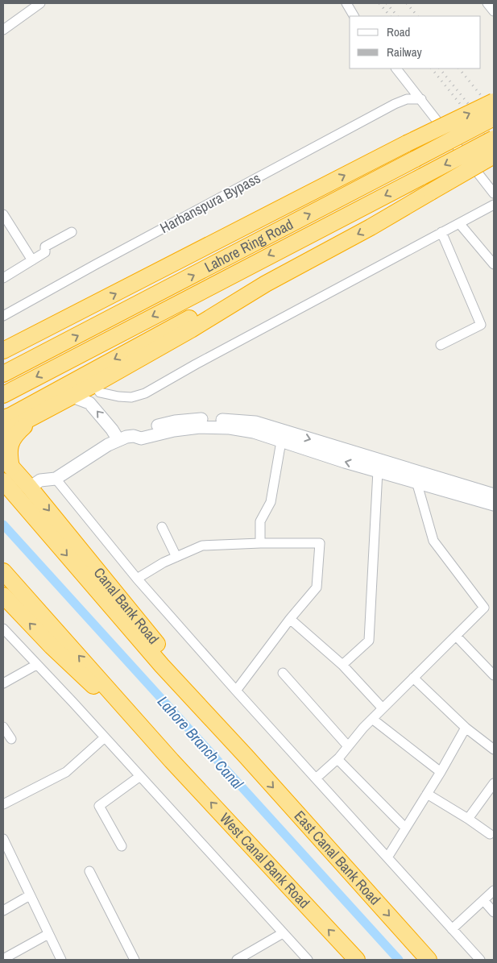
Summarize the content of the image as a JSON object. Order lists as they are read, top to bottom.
{
  "streets": {
    "highway": [
      "Lahore Ring Road",
      "Canal Bank Road",
      "East Canal Bank Road",
      "West Canal Bank Road"
    ],
    "street": ["Harbanspura Bypass"]
  },
  "crossings": [
    ["Canal Bank Road", "East Canal Bank Road"]
  ],
  "one_way": ["East Canal Bank Road", "West Canal Bank Road"],
  "water": ["Lahore Branch Canal"],
  "legend": ["Road", "Railway"]
}
